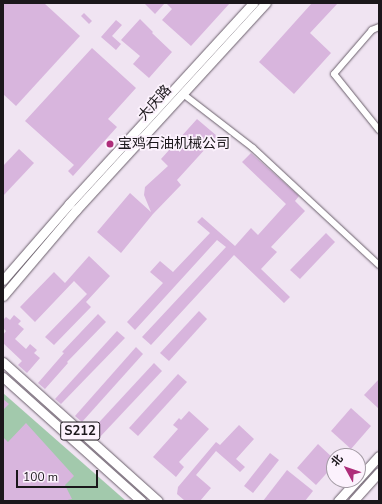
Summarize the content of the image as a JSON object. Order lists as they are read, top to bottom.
{
  "streets": {
    "main road": ["大庆路", "S212"]
  },
  "places": ["宝鸡石油机械公司"],
  "scale_bar": "100 m",
  "north": "top left"
}
